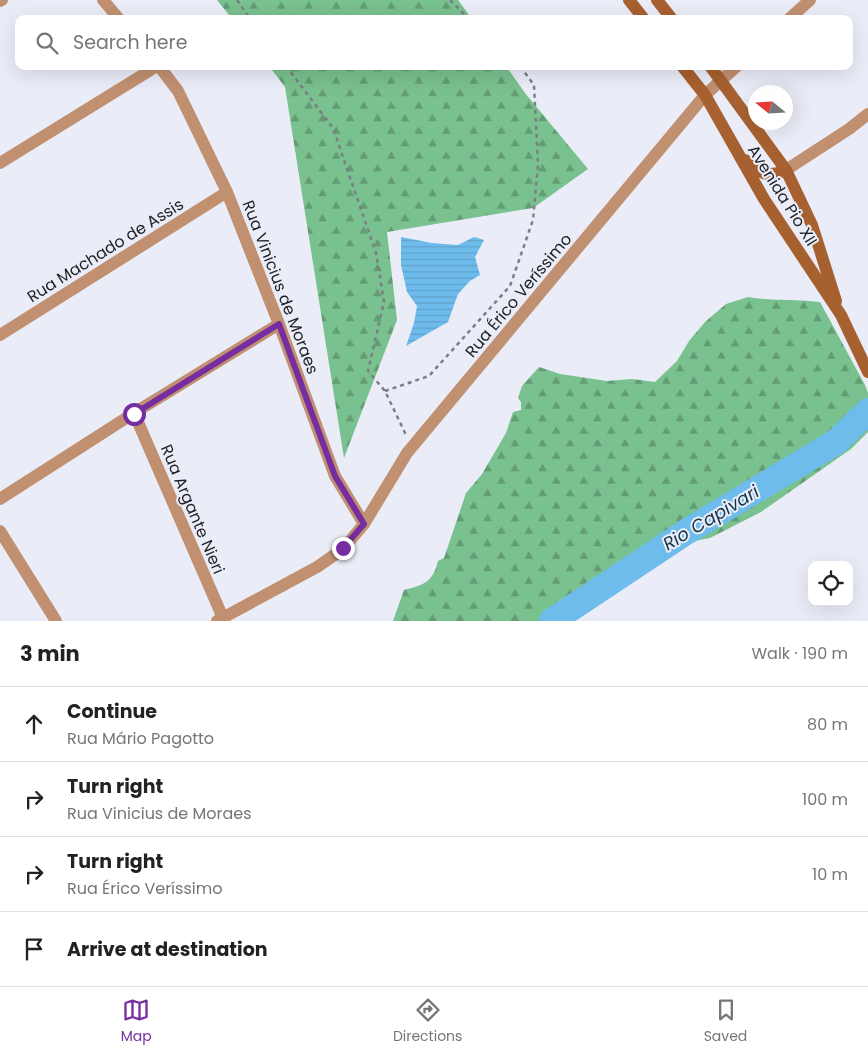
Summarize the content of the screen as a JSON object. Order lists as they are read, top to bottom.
{
  "streets": {
    "main road": ["Avenida Pio XII"],
    "street": [
      "Rua Machado de Assis",
      "Rua Vinicius de Moraes",
      "Rua Érico Veríssimo",
      "Rua Argante Nieri"
    ]
  },
  "crossings": [
    ["Avenida Pio XII", "Rua Érico Veríssimo"],
    ["Rua Machado de Assis", "Rua Vinicius de Moraes"],
    ["Rua Vinicius de Moraes", "Rua Érico Veríssimo"],
    ["Rua Érico Veríssimo", "Rua Argante Nieri"]
  ],
  "water": ["Rio Capivari"],
  "north": "left",
  "page": {
    "search": "Search here",
    "heading": ["3 min", "Walk · 190 m"],
    "list": [
      ["Continue", "Rua Mário Pagotto", "80 m"],
      ["Turn right", "Rua Vinicius de Moraes", "100 m"],
      ["Turn right", "Rua Érico Veríssimo", "10 m"],
      "Arrive at destination"
    ],
    "nav": ["Map", "Directions", "Saved"]
  }
}
